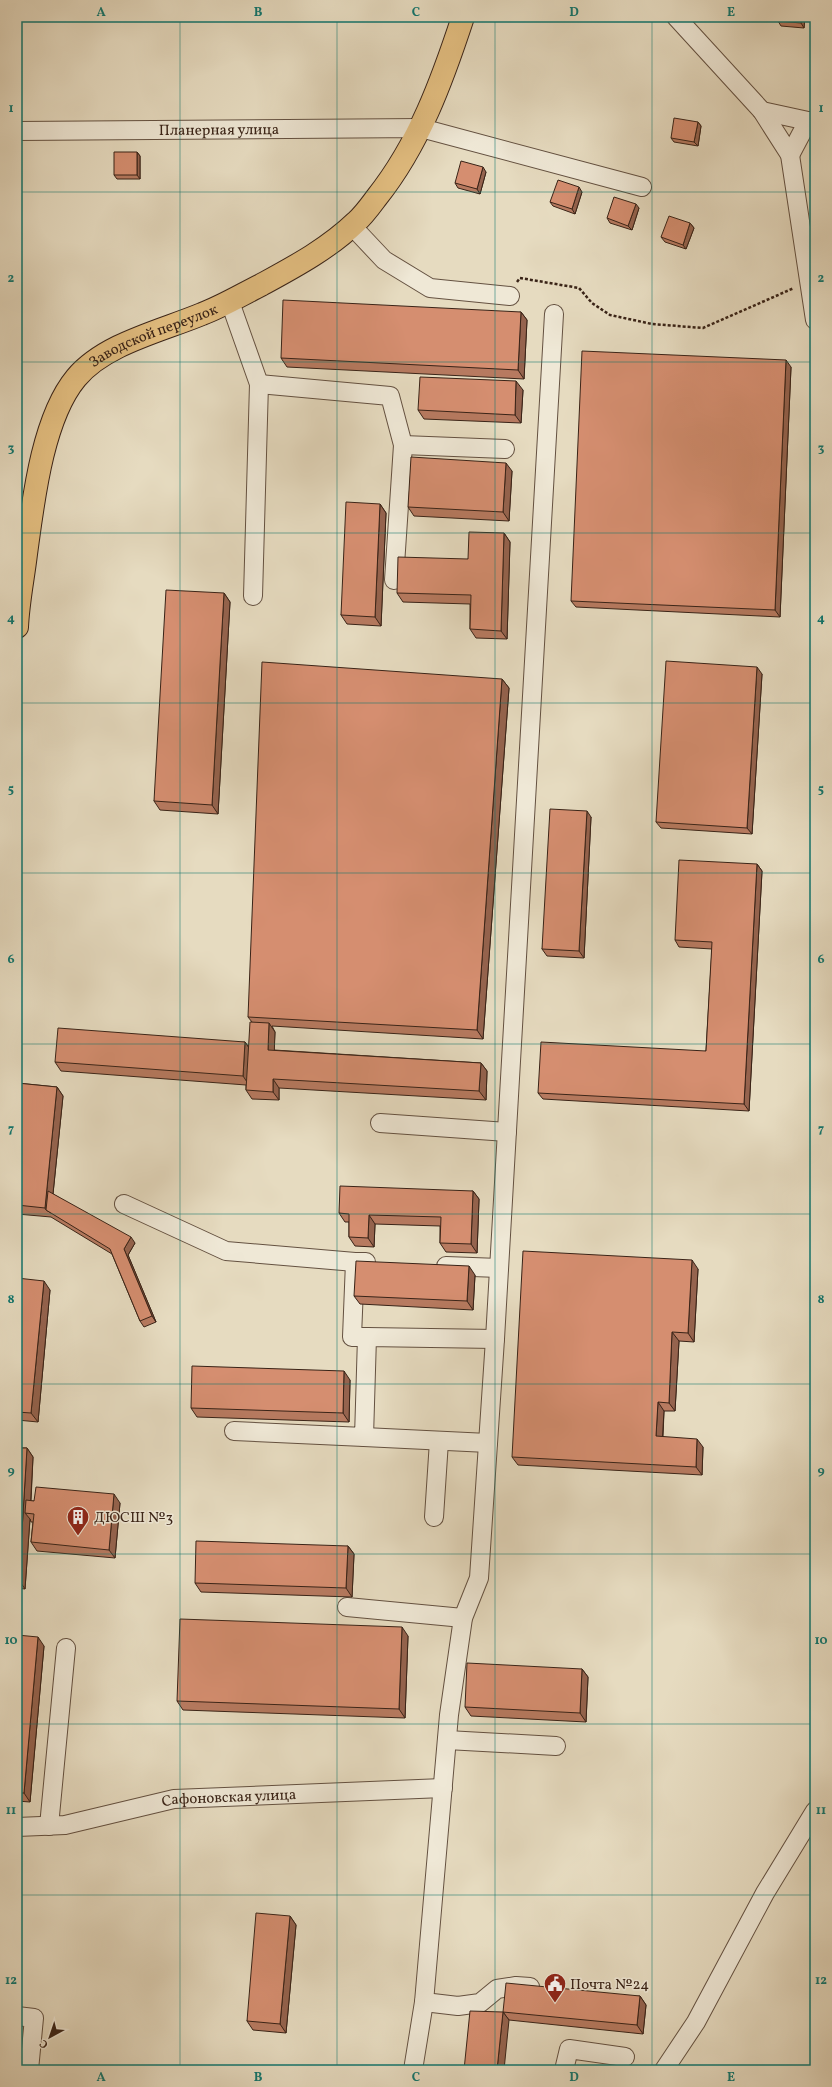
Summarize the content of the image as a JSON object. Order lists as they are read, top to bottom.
{
  "streets": {
    "main road": ["Заводской переулок"],
    "street": ["Планерная улица", "Сафоновская улица"]
  },
  "crossings": [
    ["Планерная улица", "Заводской переулок"]
  ],
  "places": {
    "building": ["ДЮСШ №3"],
    "public building": ["Почта №24"]
  },
  "north": "bottom left",
  "grid": {
    "columns": [
      "A",
      "B",
      "C",
      "D",
      "E"
    ],
    "rows": [
      "1",
      "2",
      "3",
      "4",
      "5",
      "6",
      "7",
      "8",
      "9",
      "10",
      "11",
      "12"
    ]
  }
}
